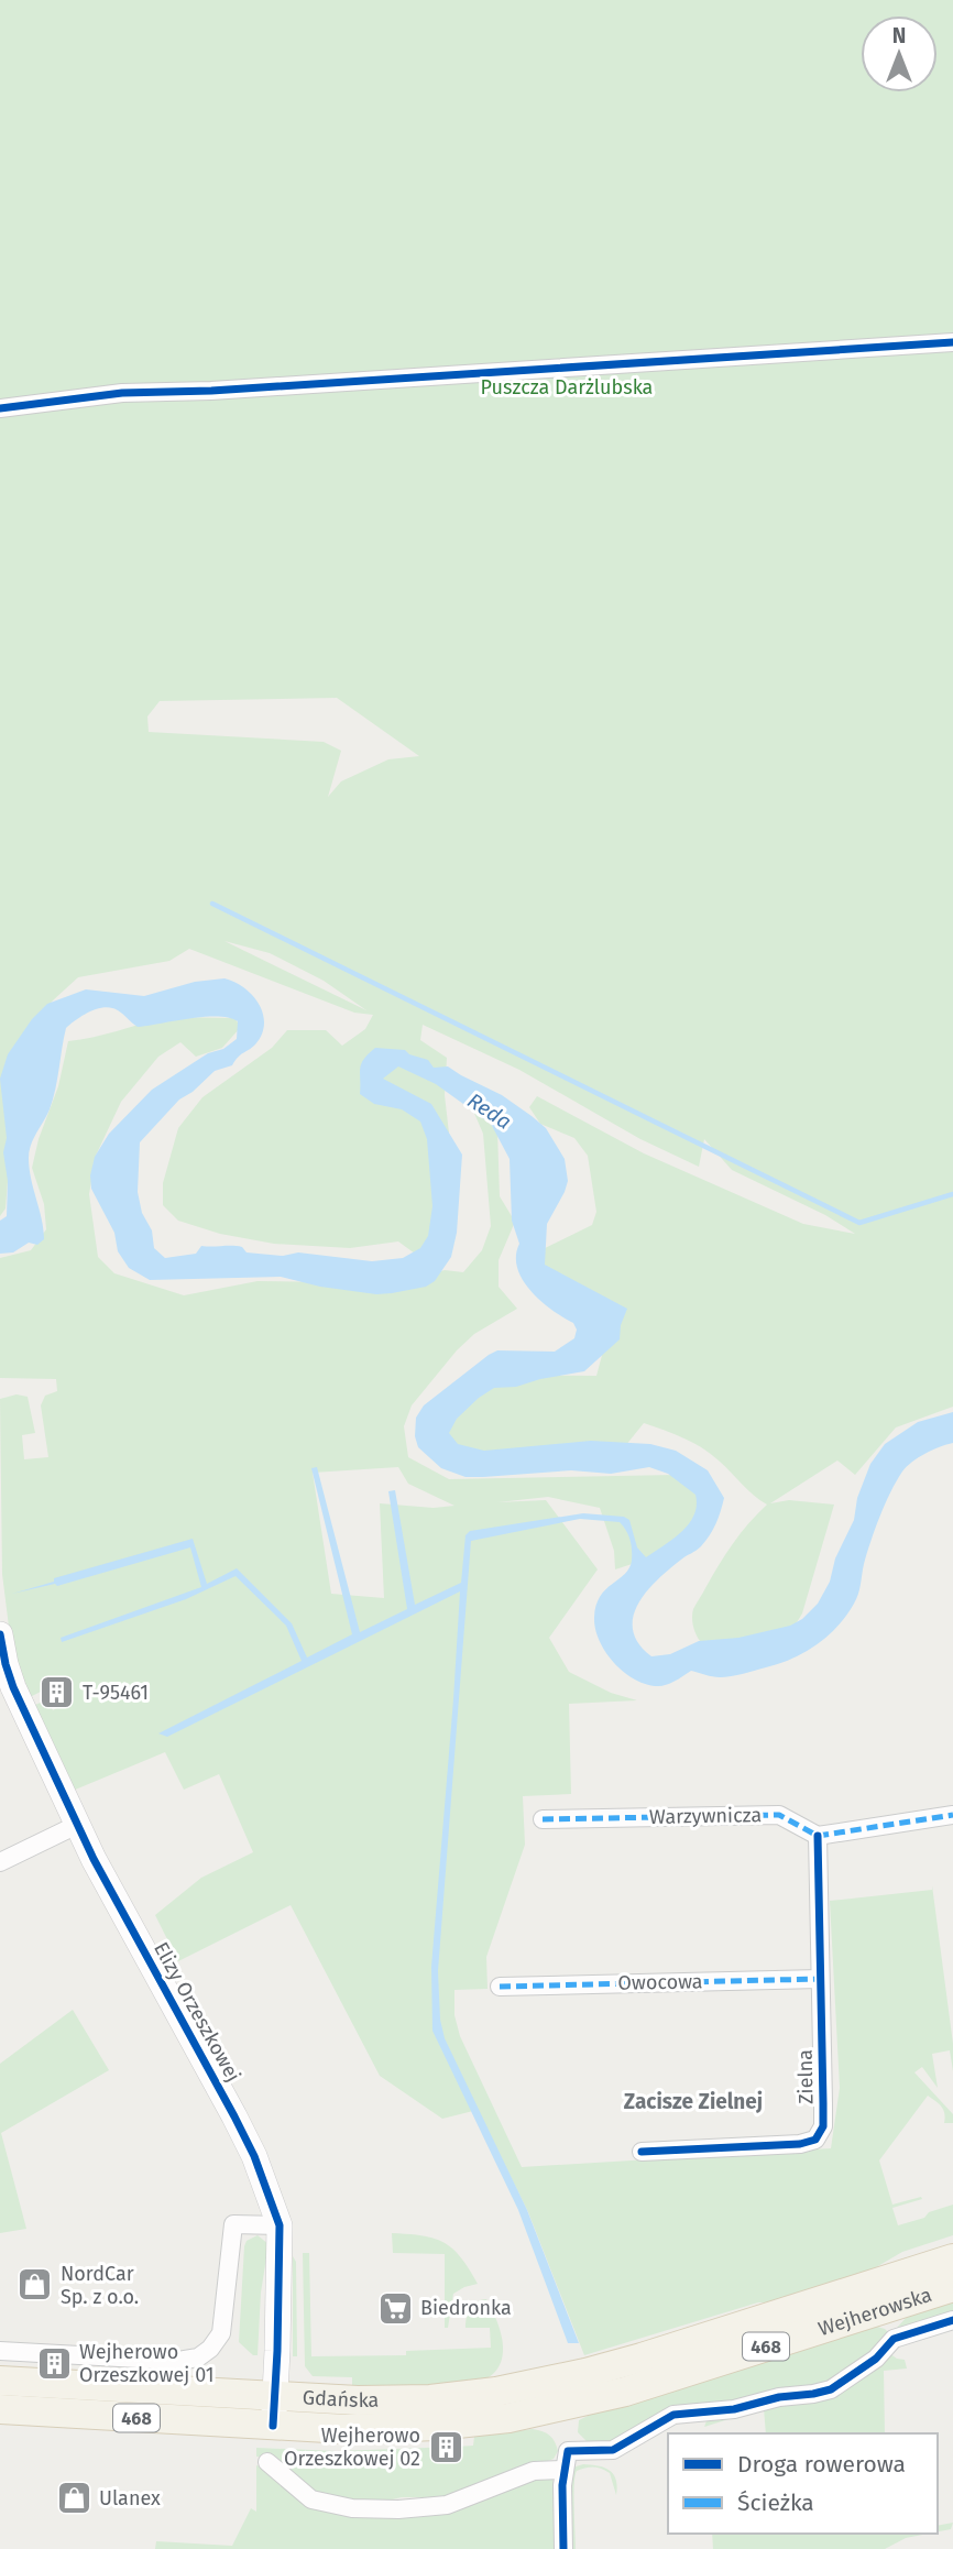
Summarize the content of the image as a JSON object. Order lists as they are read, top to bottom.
{
  "streets": {
    "main road": ["Wejherowska", "468", "Gdańska"],
    "street": [
      "Warzywnicza",
      "Owocowa",
      "Elizy Orzeszkowej",
      "Zielna"
    ]
  },
  "crossings": [
    ["Warzywnicza", "Zielna"],
    ["Owocowa", "Zielna"],
    ["Elizy Orzeszkowej", "Gdańska"],
    ["Wejherowska", "Gdańska"]
  ],
  "districts": ["Zacisze Zielnej"],
  "water": ["Reda"],
  "parks": ["Puszcza Darżlubska"],
  "places": {
    "building": ["T-95461", "Wejherowo Orzeszkowej 01", "Wejherowo Orzeszkowej 02"],
    "shop": ["NordCar Sp. z o.o.", "Ulanex"],
    "supermarket": ["Biedronka"]
  },
  "legend": ["Droga rowerowa", "Ścieżka"],
  "north": "top"
}
